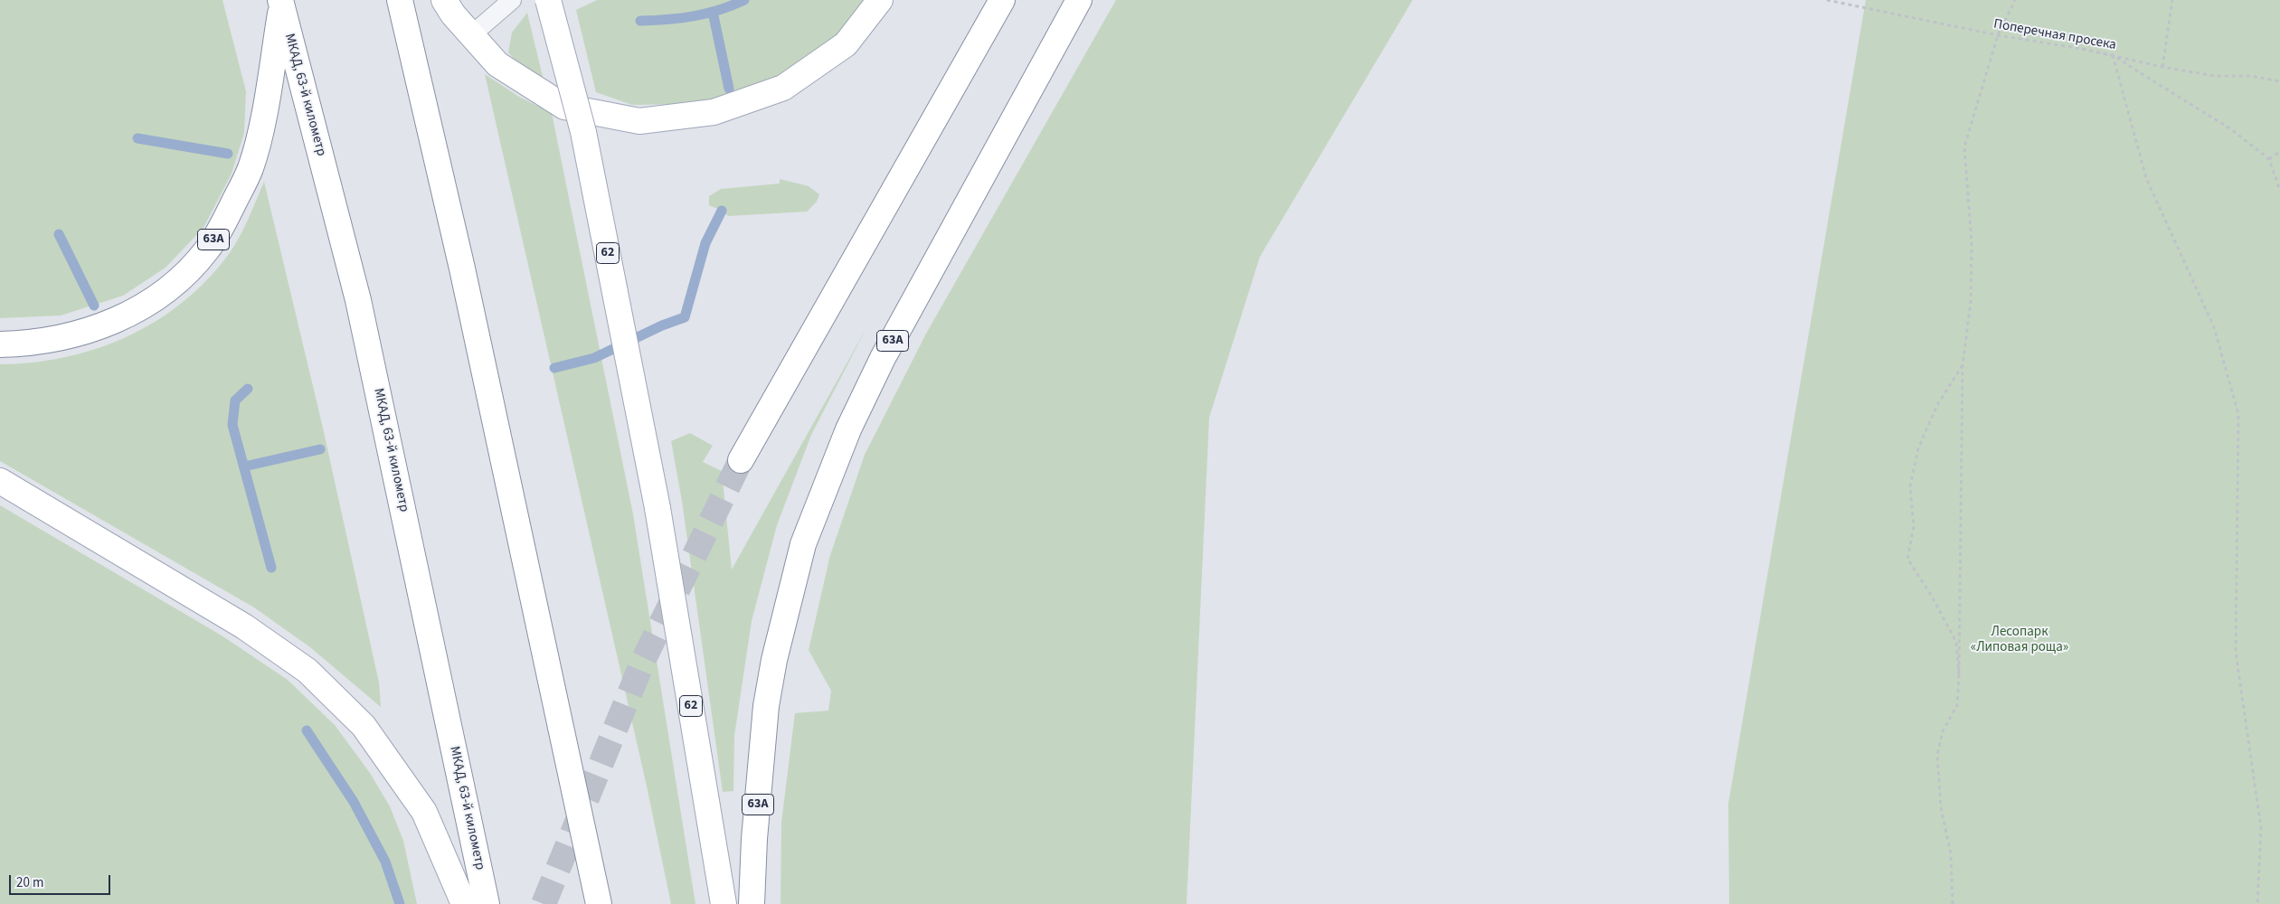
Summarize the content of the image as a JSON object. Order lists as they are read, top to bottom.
{
  "streets": {
    "main road": ["МКАД, 63-й километр", "63A", "62"],
    "path": ["Поперечная просека"]
  },
  "crossings": [
    ["МКАД, 63-й километр", "63A"]
  ],
  "parks": ["Лесопарк «Липовая роща»"],
  "scale_bar": "20 m"
}
